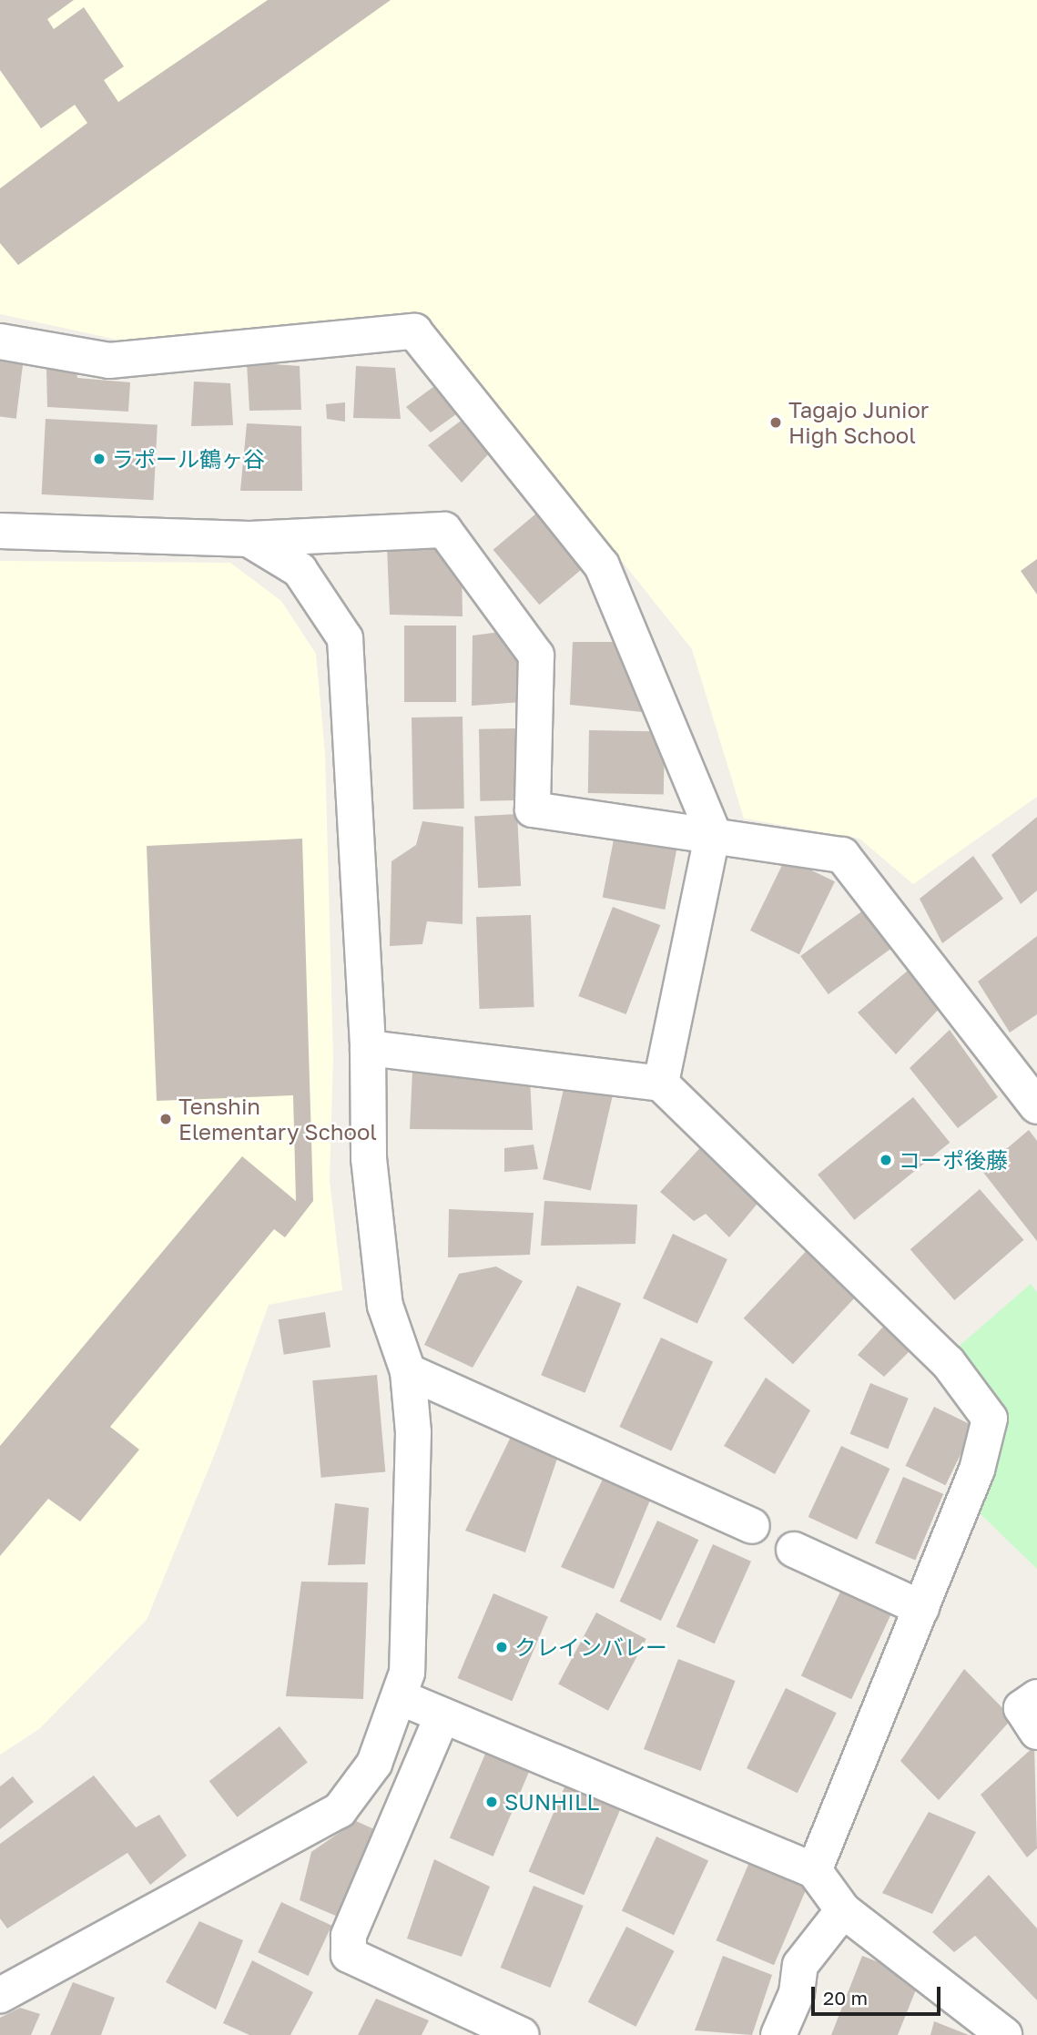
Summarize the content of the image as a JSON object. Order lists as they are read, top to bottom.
{
  "places": [
    "Tagajo Junior High School",
    "ラポール鶴ヶ谷",
    "Tenshin Elementary School",
    "コーポ後藤",
    "クレインバレー",
    "SUNHILL"
  ],
  "scale_bar": "20 m"
}
